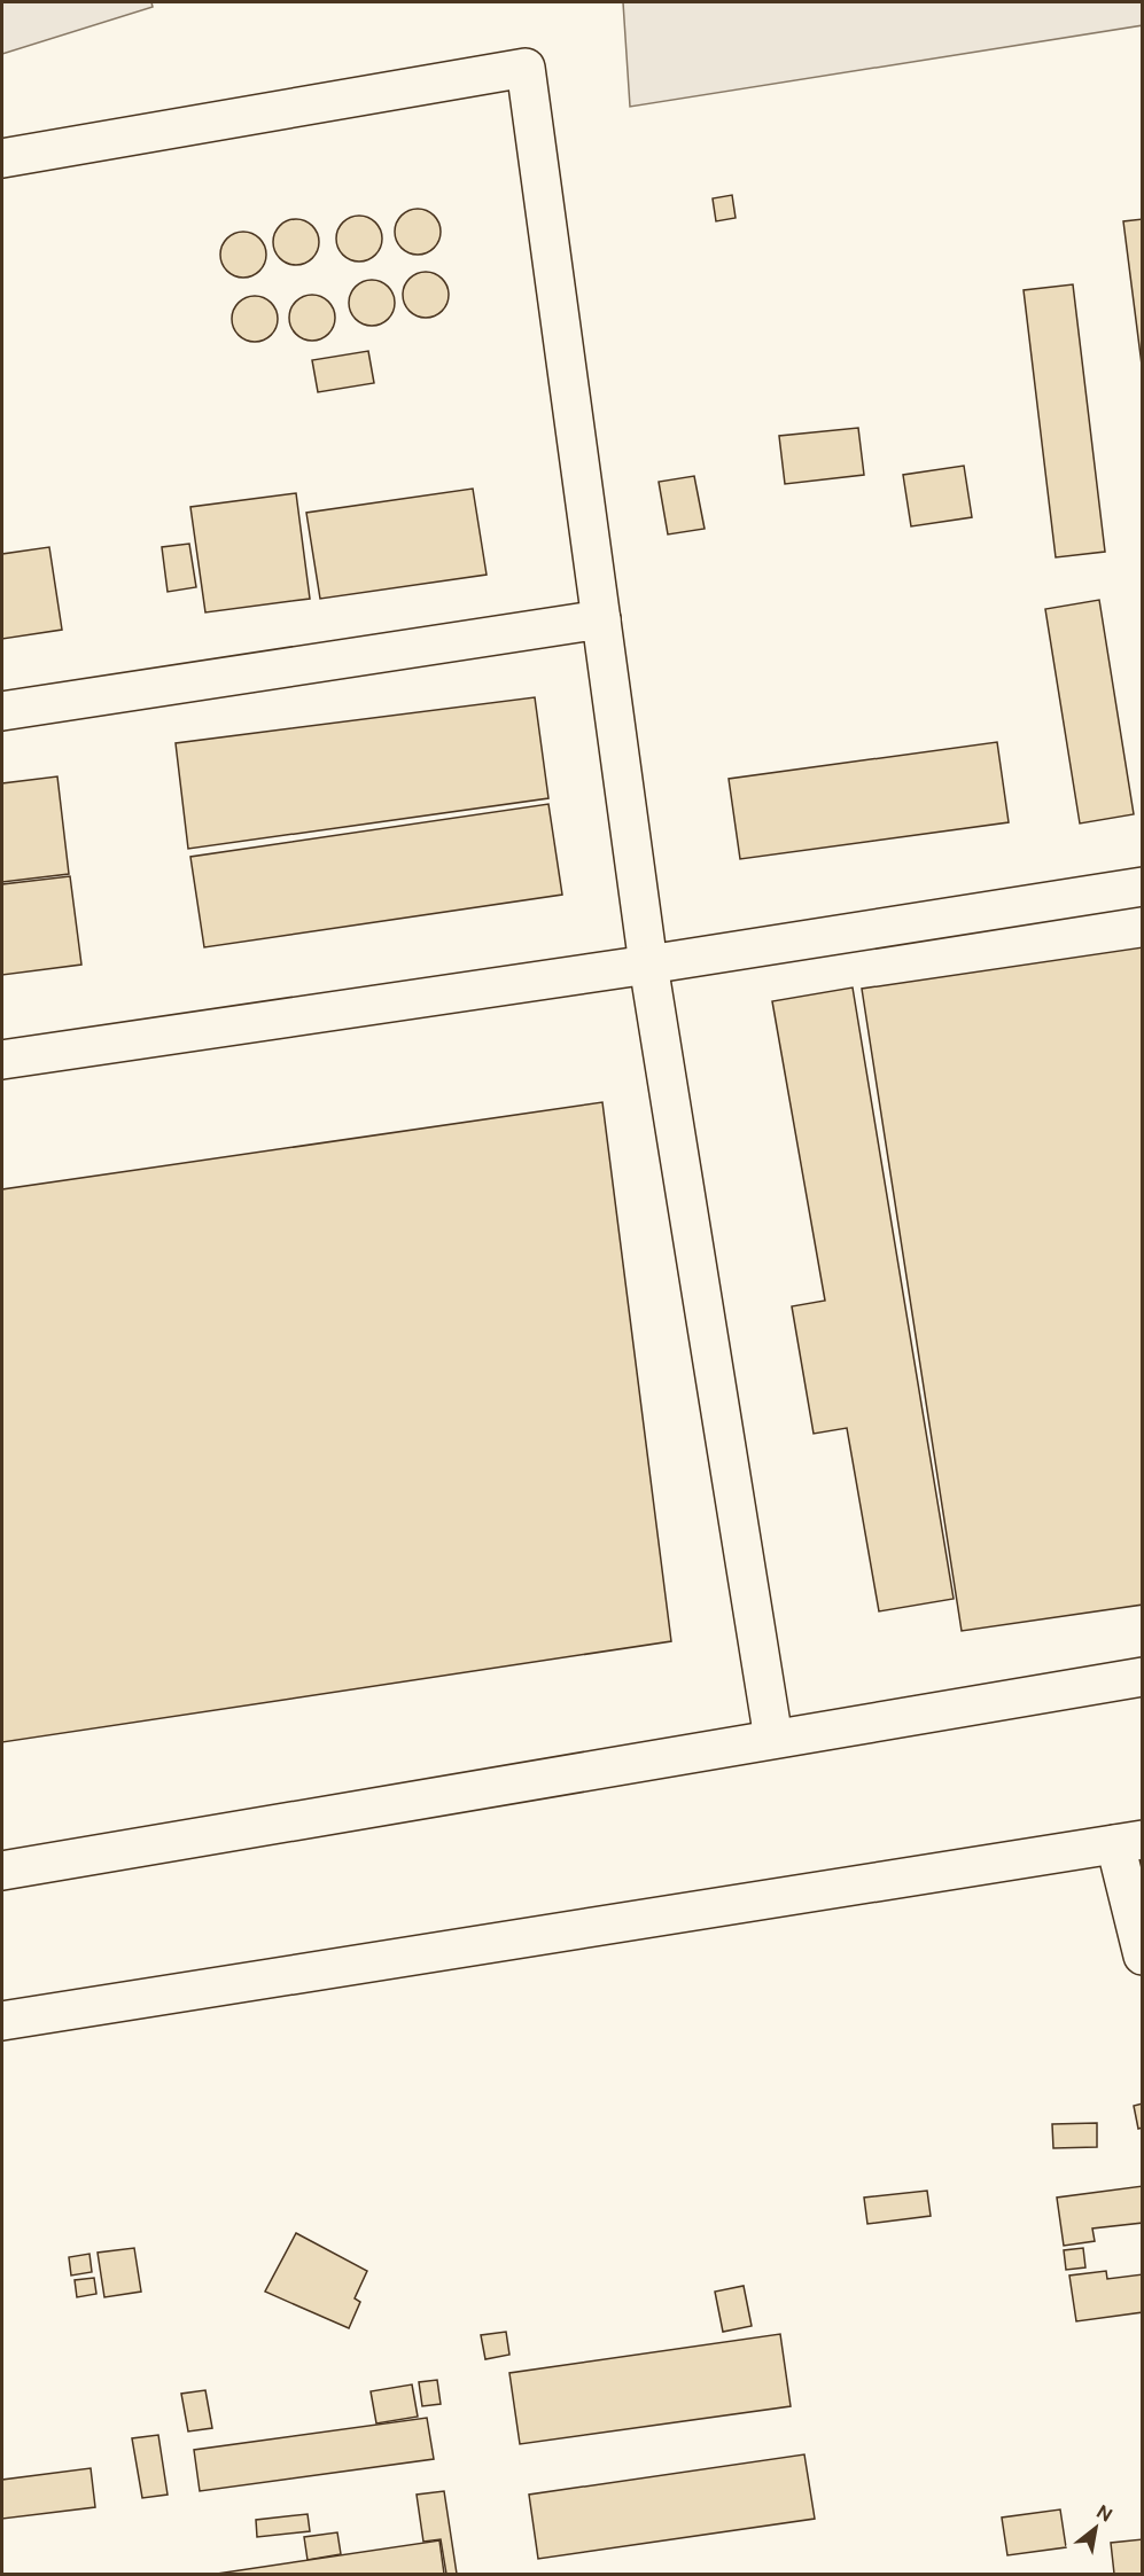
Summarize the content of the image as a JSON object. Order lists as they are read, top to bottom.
{
  "north": "top right"
}
